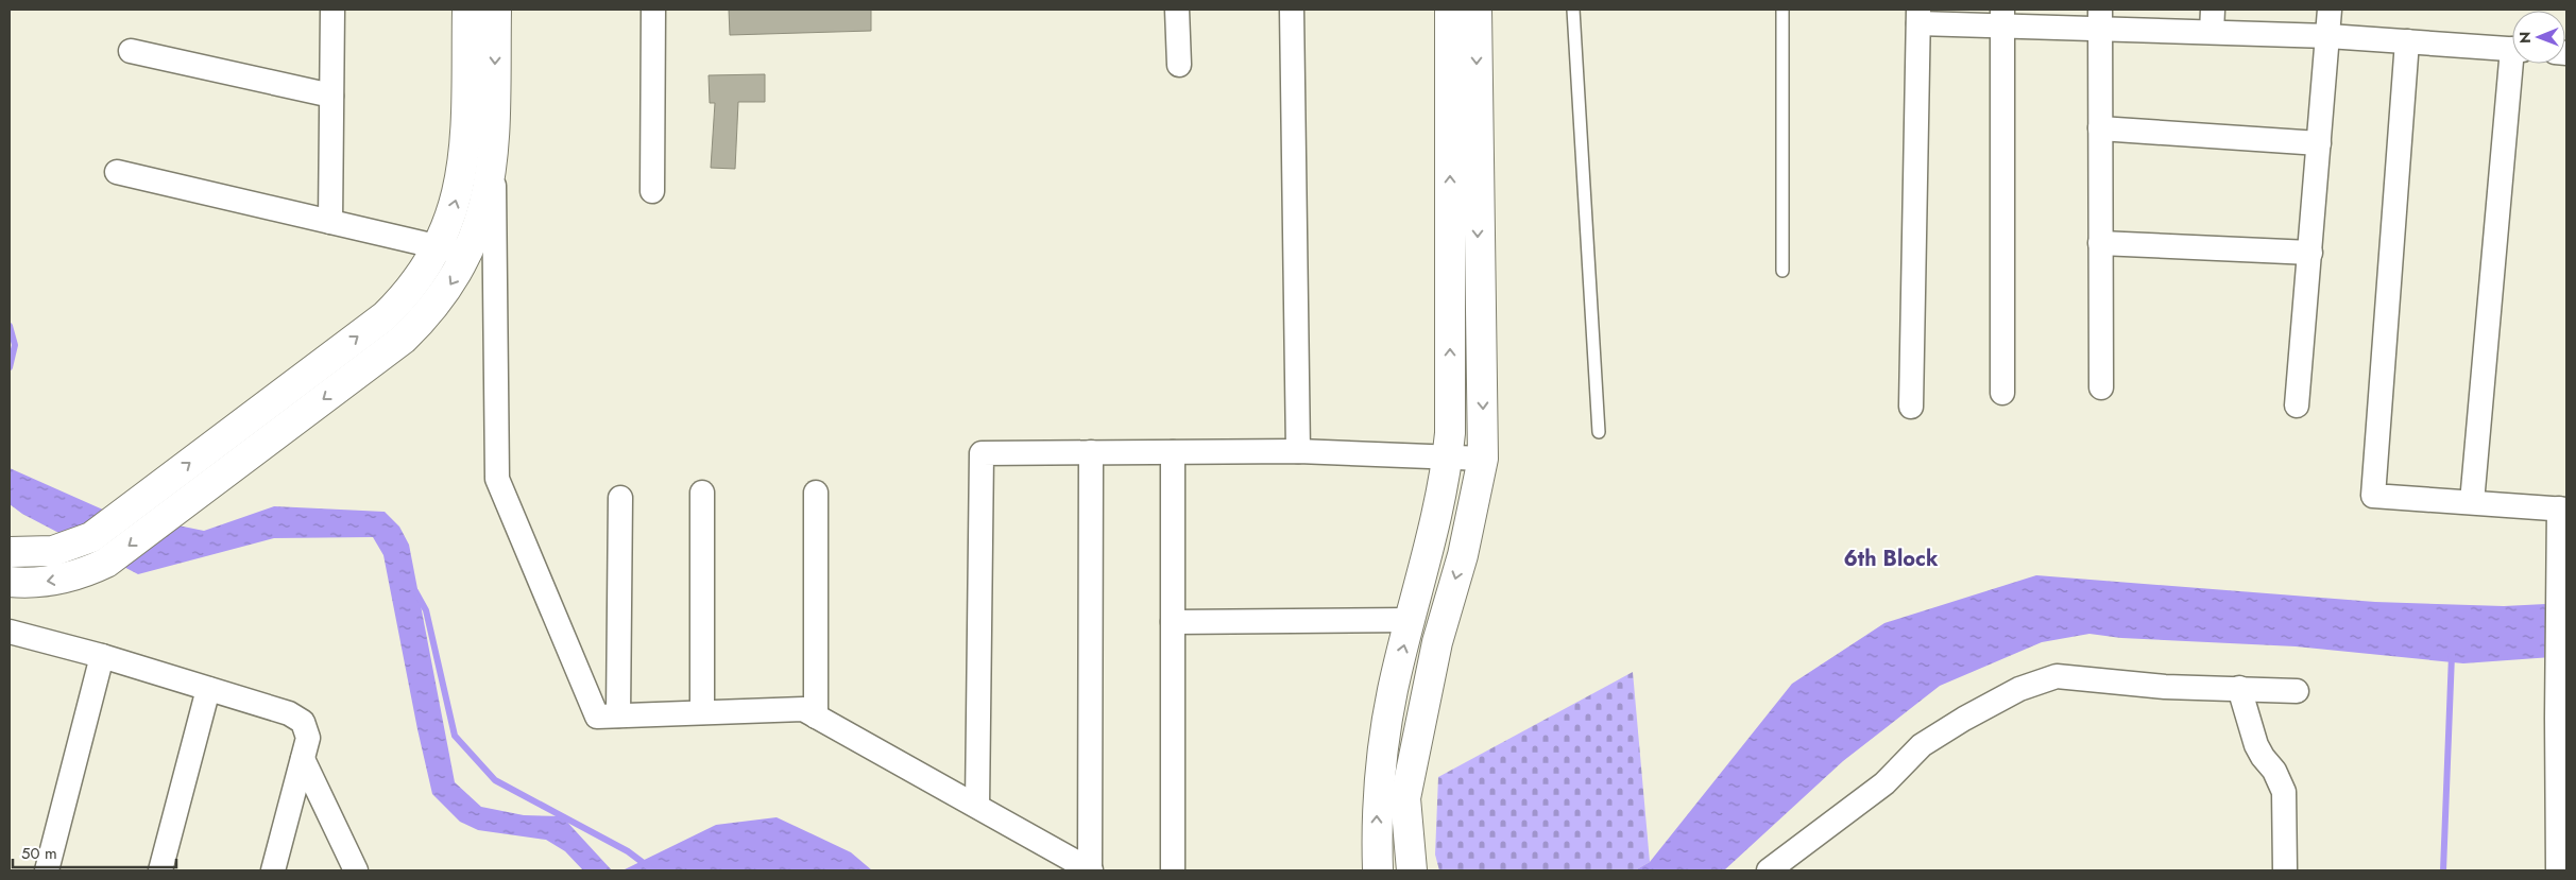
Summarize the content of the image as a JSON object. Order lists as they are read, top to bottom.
{
  "districts": ["6th Block"],
  "scale_bar": "50 m",
  "north": "left"
}
